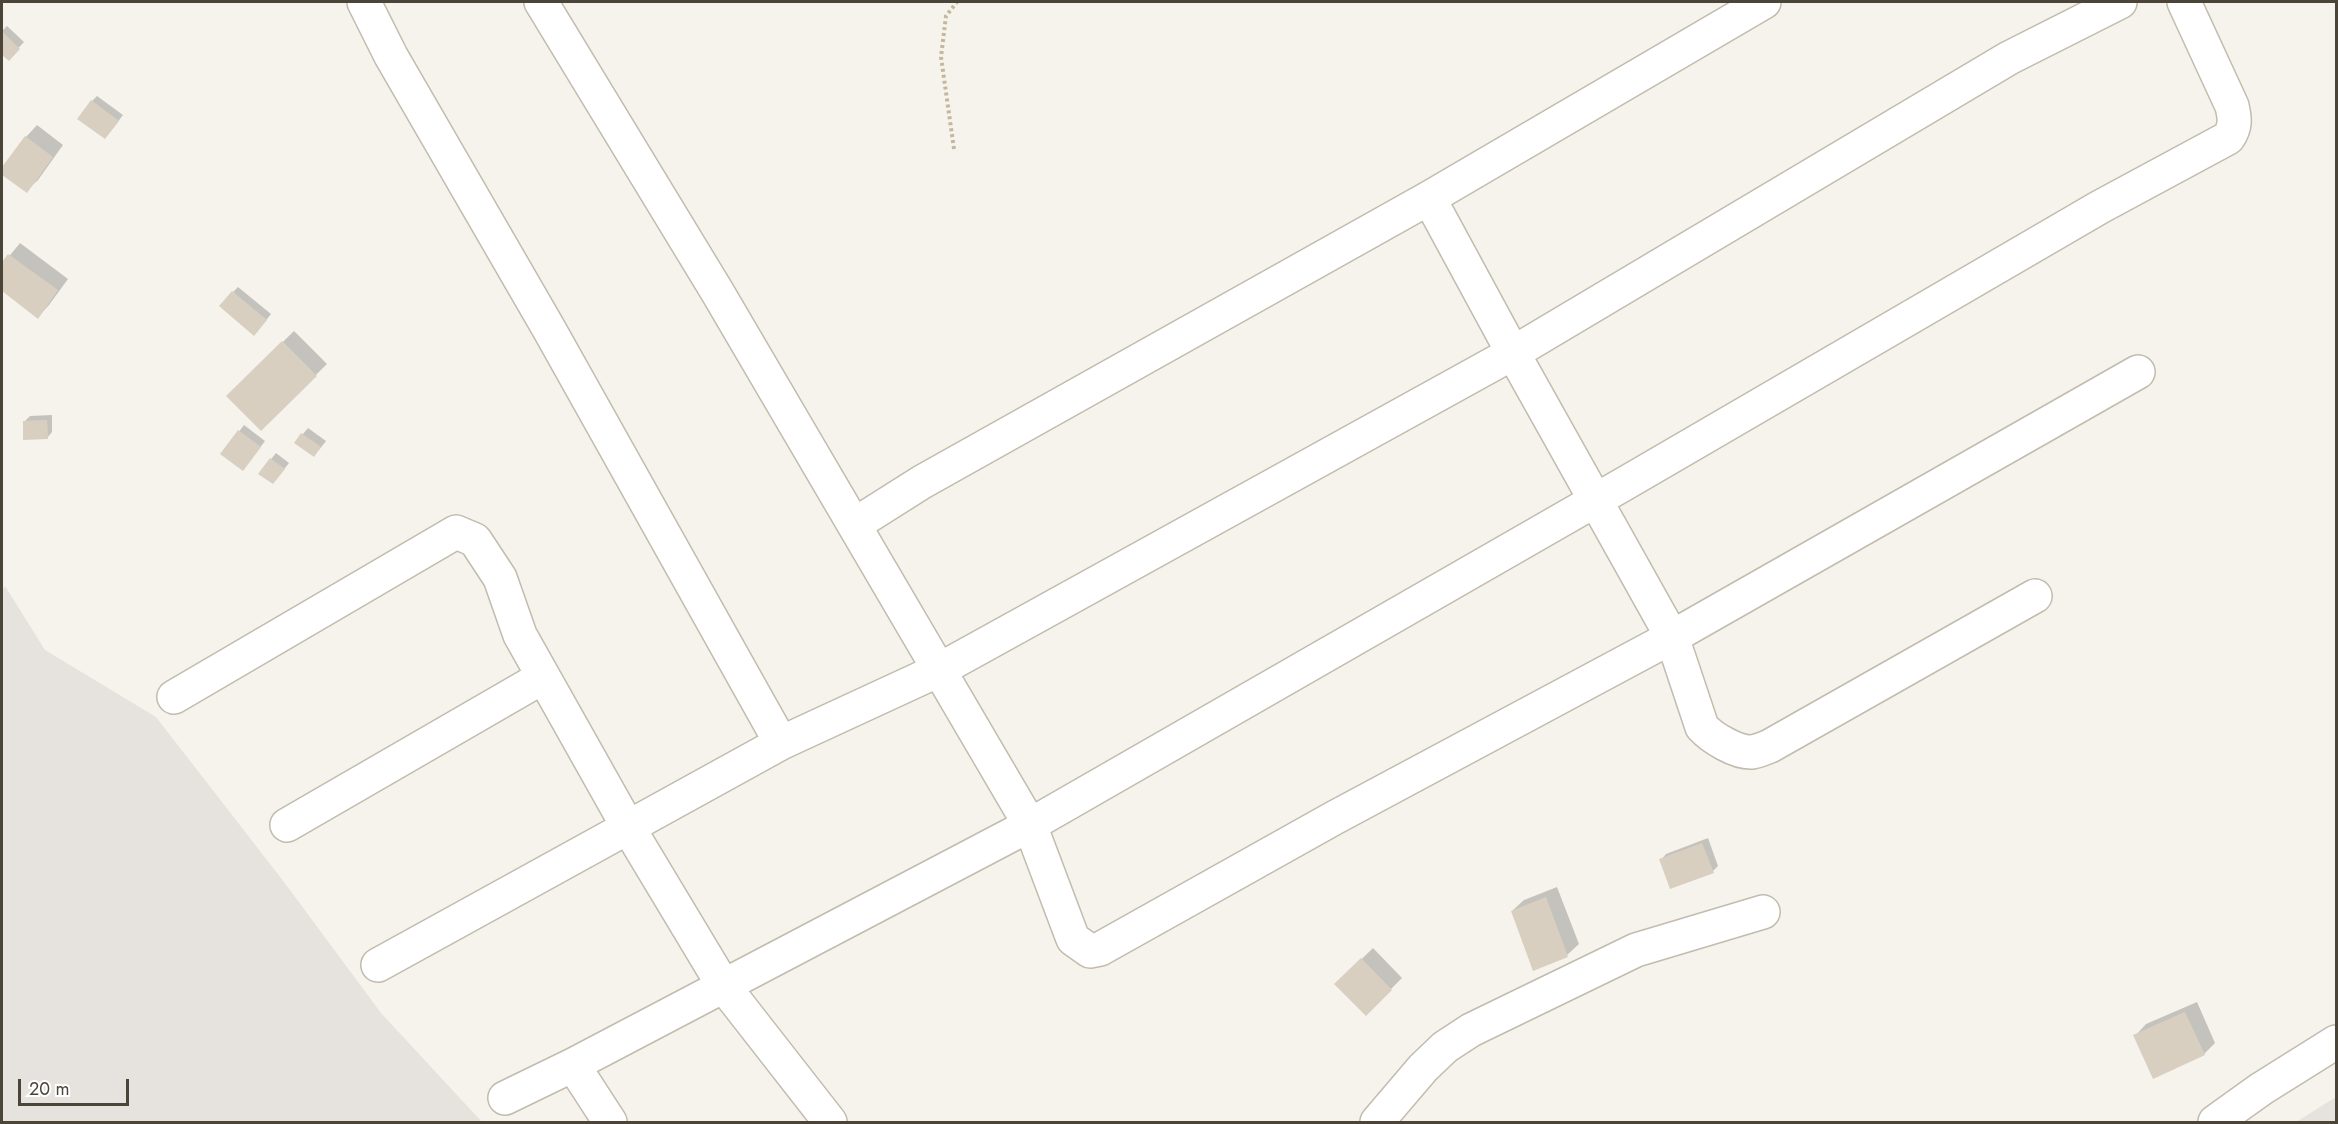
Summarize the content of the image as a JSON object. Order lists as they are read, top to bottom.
{
  "scale_bar": "20 m"
}
